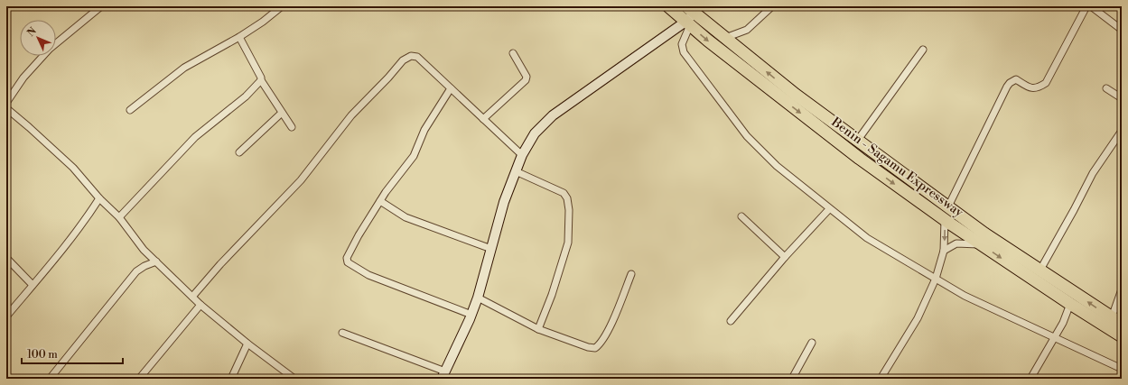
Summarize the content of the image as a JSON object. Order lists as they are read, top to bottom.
{
  "streets": {
    "highway": ["Benin - Sagamu Expressway"]
  },
  "scale_bar": "100 m",
  "north": "top left"
}
